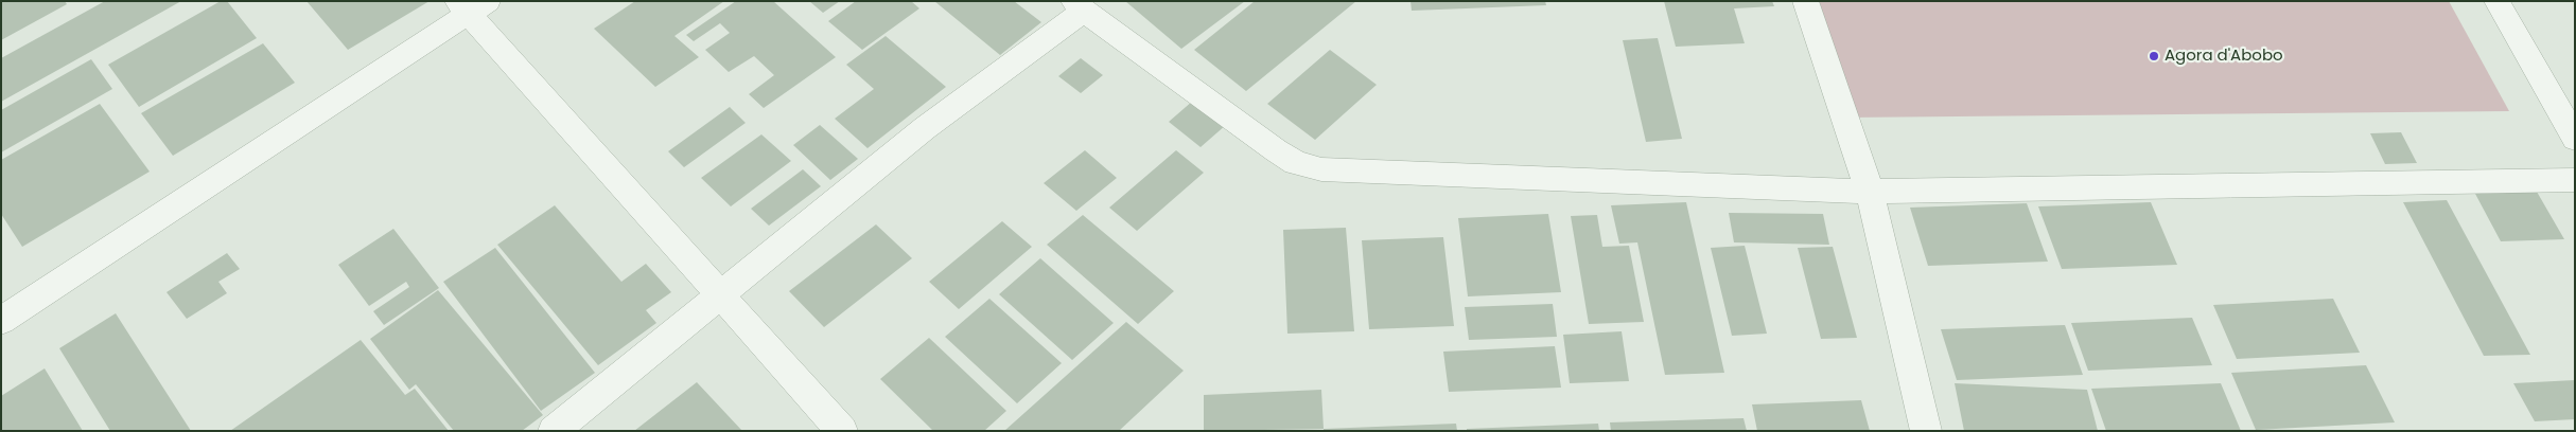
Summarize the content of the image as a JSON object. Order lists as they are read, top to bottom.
{
  "places": ["Agora d'Abobo"]
}
